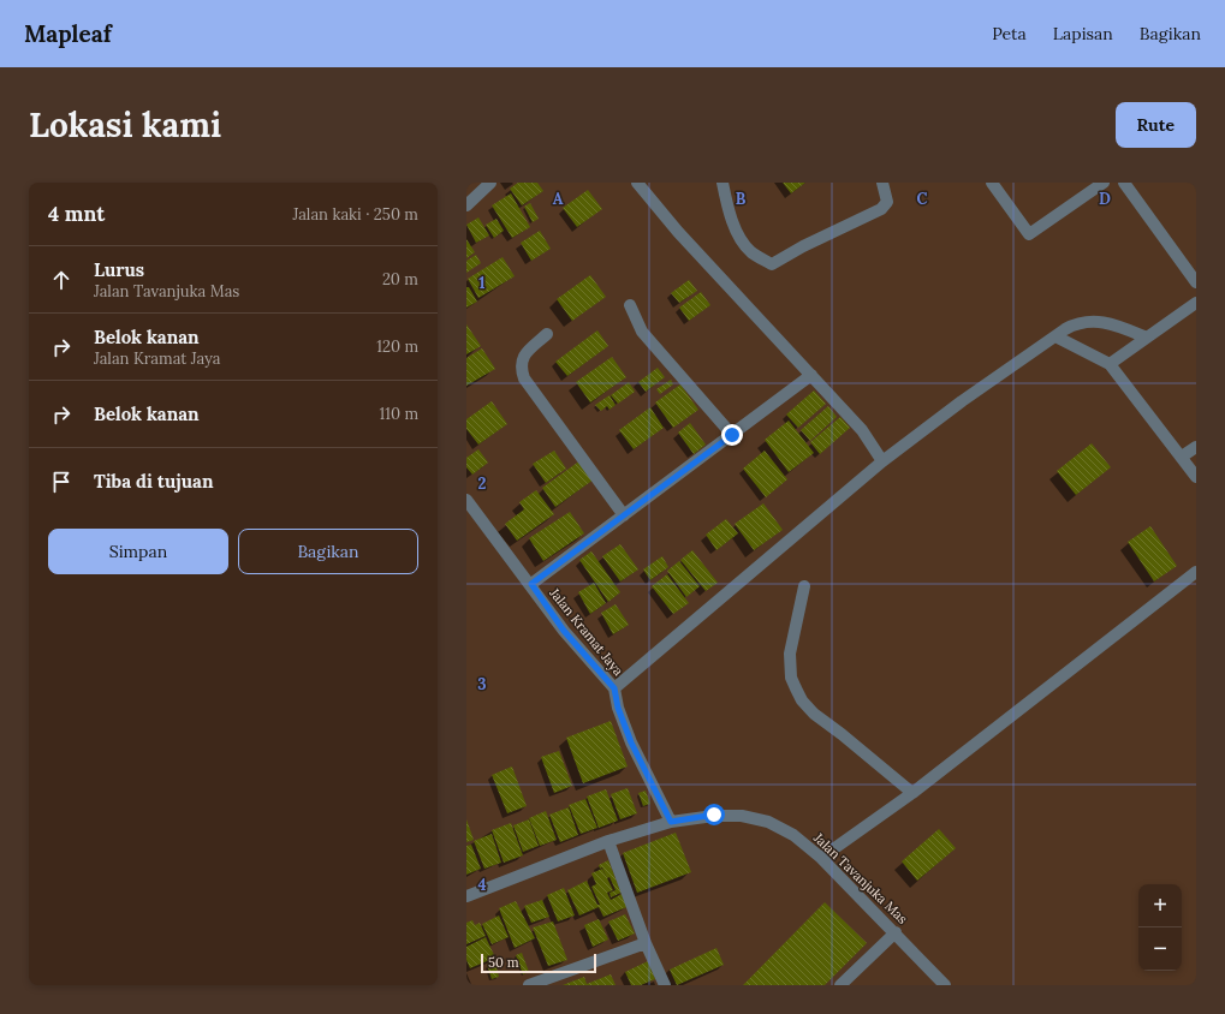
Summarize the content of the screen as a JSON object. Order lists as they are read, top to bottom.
{
  "streets": {
    "street": ["Jalan Kramat Jaya", "Jalan Tavanjuka Mas"]
  },
  "crossings": [
    ["Jalan Kramat Jaya", "Jalan Tavanjuka Mas"]
  ],
  "scale_bar": "50 m",
  "page": {
    "header": "Mapleaf",
    "nav": ["Peta", "Lapisan", "Bagikan"],
    "buttons": [
      "Rute",
      ["Simpan", "Bagikan"]
    ],
    "title": "Lokasi kami",
    "heading": ["4 mnt", "Jalan kaki · 250 m"],
    "list": [
      ["Lurus", "Jalan Tavanjuka Mas", "20 m"],
      ["Belok kanan", "Jalan Kramat Jaya", "120 m"],
      ["Belok kanan", "110 m"],
      "Tiba di tujuan"
    ],
    "map_buttons": ["+", "−"],
    "scale": "50 m"
  },
  "grid": {
    "columns": [
      "A",
      "B",
      "C",
      "D"
    ],
    "rows": [
      "1",
      "2",
      "3",
      "4"
    ]
  }
}
